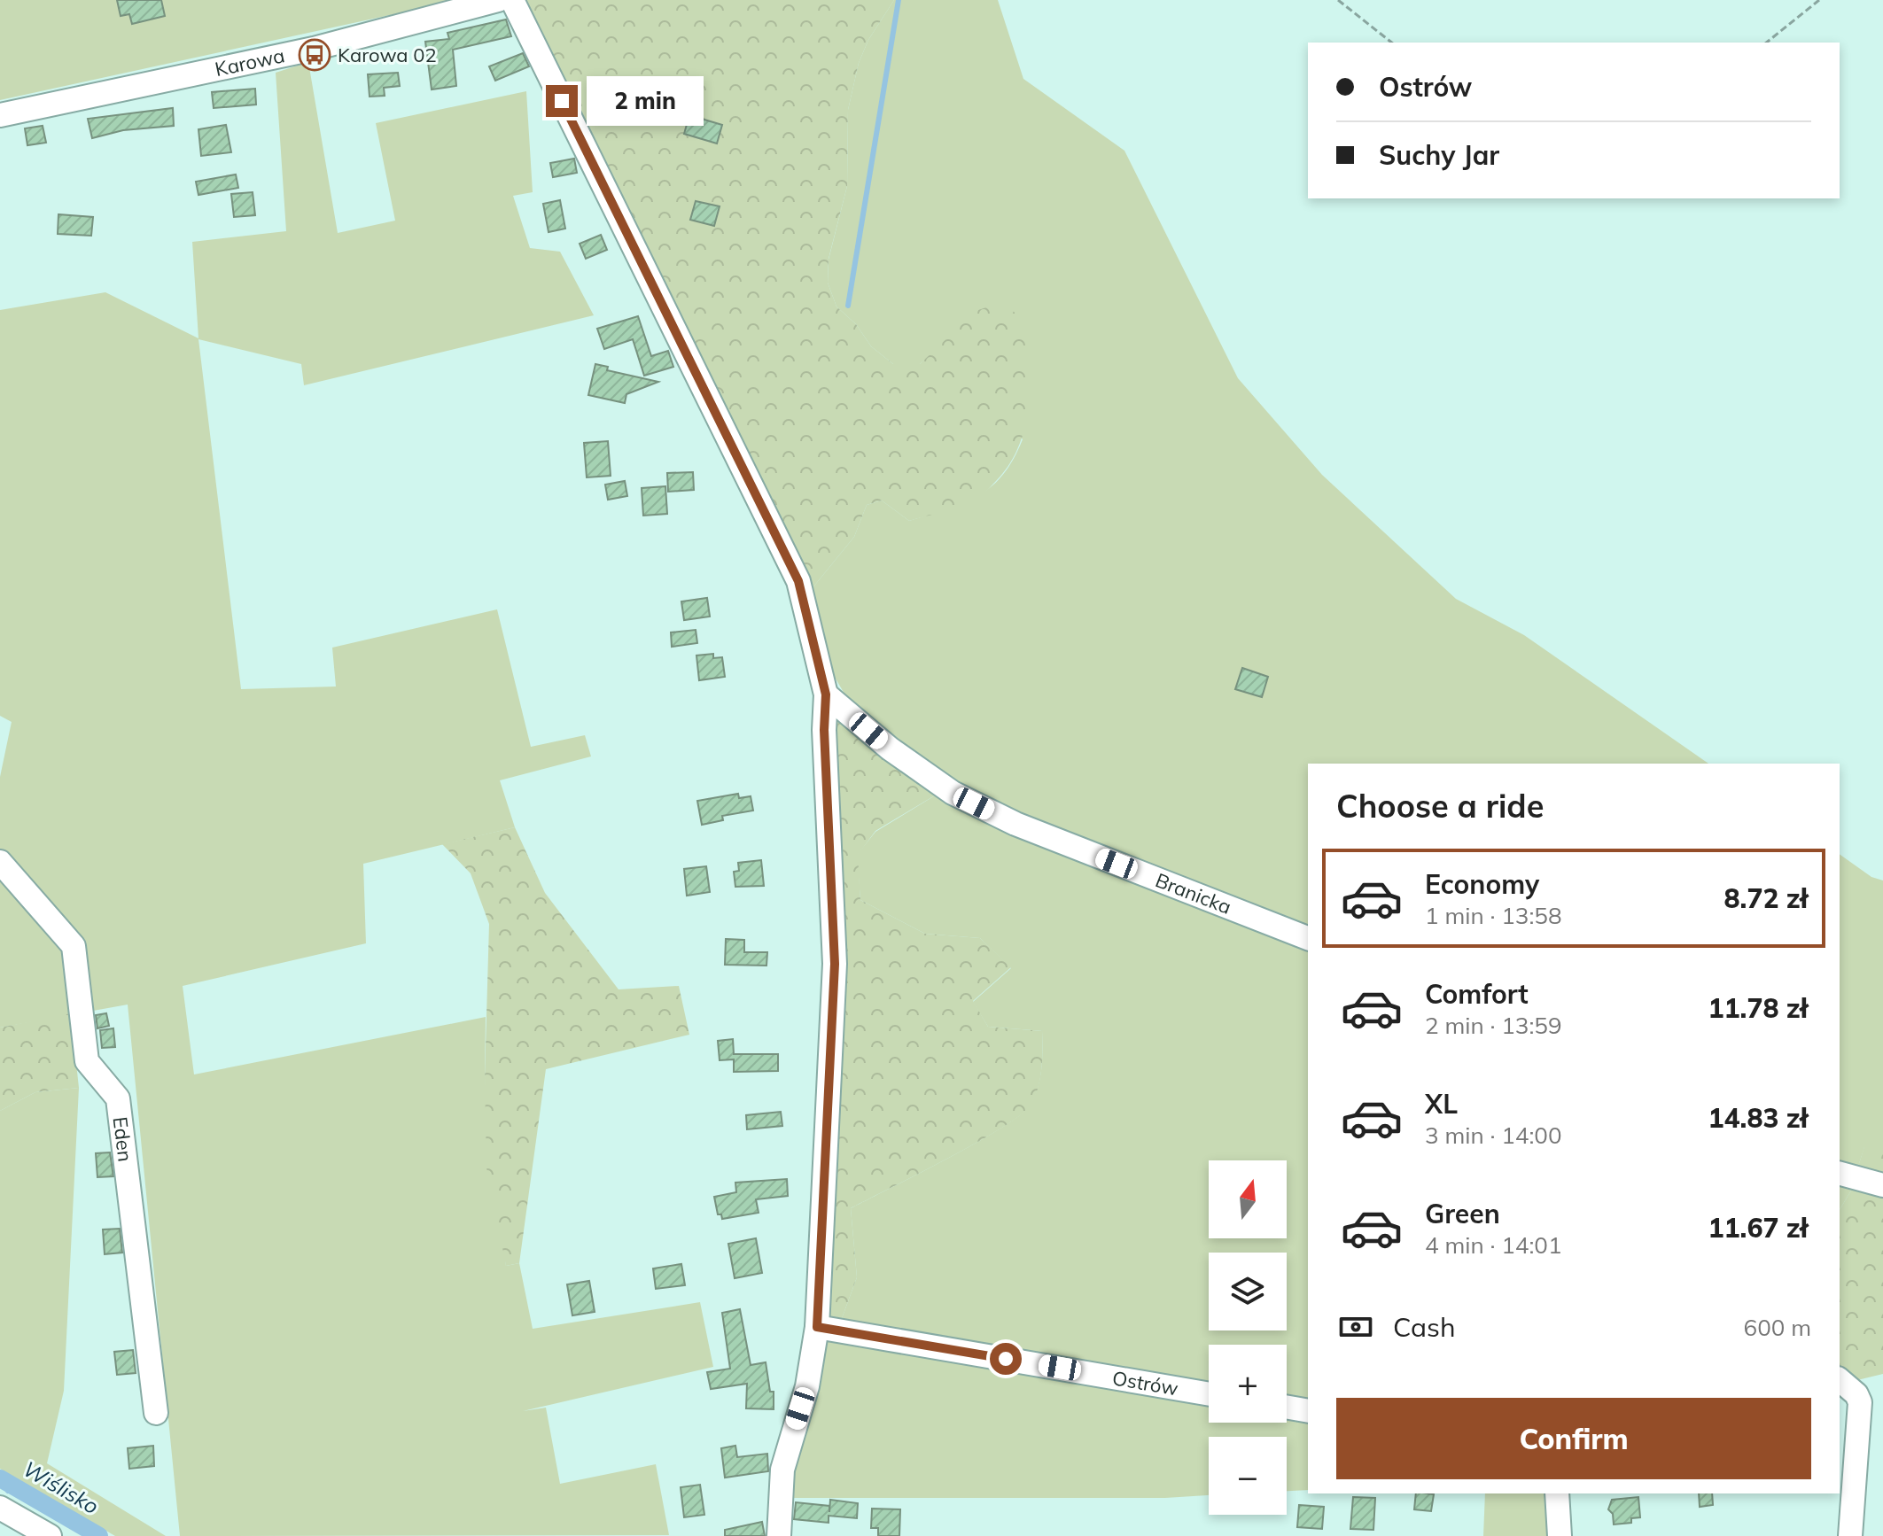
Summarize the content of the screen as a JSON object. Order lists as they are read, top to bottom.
{
  "streets": {
    "street": [
      "Karowa",
      "Branicka",
      "Eden",
      "Ostrów"
    ]
  },
  "water": ["Wiślisko"],
  "places": {
    "bus stop": ["Karowa 02"]
  },
  "north": "top",
  "page": {
    "banner": ["Ostrów", "Suchy Jar"],
    "bubble": "2 min",
    "heading": "Choose a ride",
    "list": [
      {
        "name": "Economy",
        "note": "1 min · 13:58",
        "value": "8.72 zł"
      },
      {
        "name": "Comfort",
        "note": "2 min · 13:59",
        "value": "11.78 zł"
      },
      {
        "name": "XL",
        "note": "3 min · 14:00",
        "value": "14.83 zł"
      },
      {
        "name": "Green",
        "note": "4 min · 14:01",
        "value": "11.67 zł"
      }
    ],
    "map_buttons": ["+", "−"],
    "pay": ["Cash", "600 m"],
    "buttons": "Confirm"
  }
}
